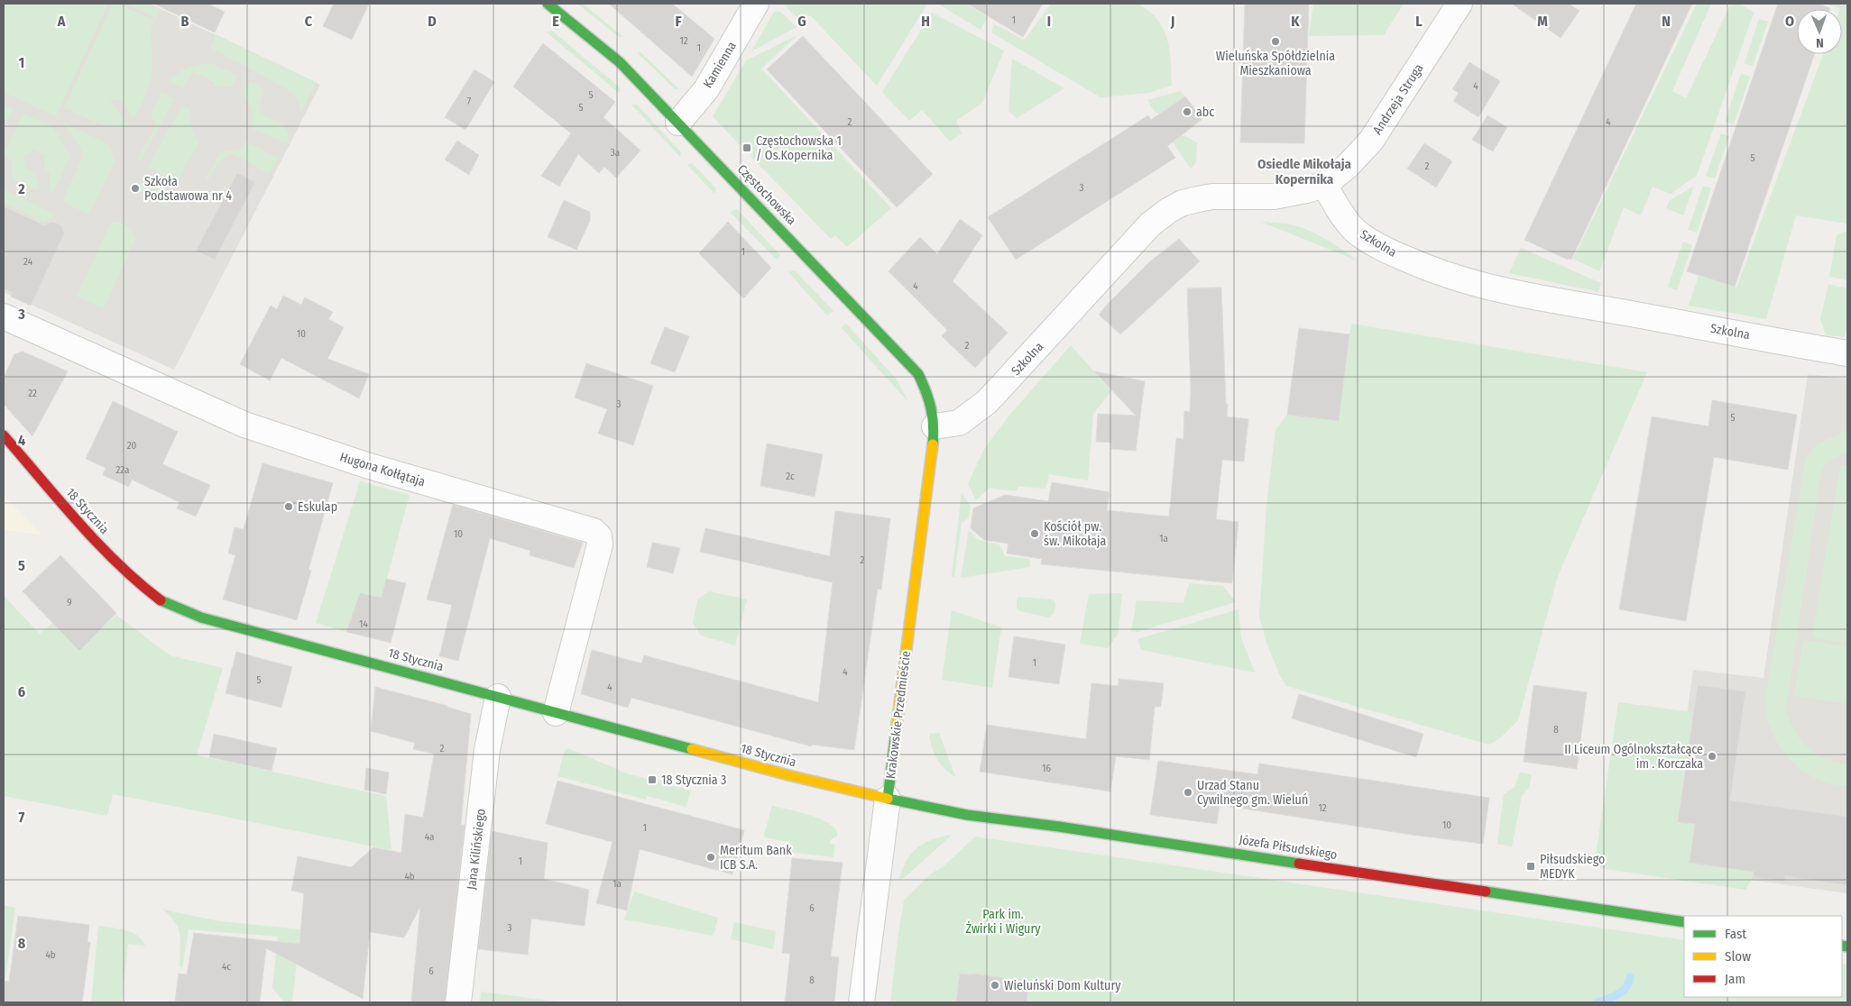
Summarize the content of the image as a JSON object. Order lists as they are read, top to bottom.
{
  "streets": {
    "main road": [
      "Częstochowska",
      "18 Stycznia",
      "Krakowskie Przedmieście",
      "Józefa Piłsudskiego"
    ],
    "street": [
      "Kamienna",
      "Andrzeja Struga",
      "Szkolna",
      "Hugona Kołłątaja",
      "Jana Kilińskiego"
    ]
  },
  "crossings": [
    ["Kamienna", "Częstochowska"],
    ["Andrzeja Struga", "Szkolna"],
    ["Częstochowska", "Szkolna"],
    ["Częstochowska", "Krakowskie Przedmieście"],
    ["Szkolna", "Krakowskie Przedmieście"],
    ["Hugona Kołłątaja", "18 Stycznia"],
    ["18 Stycznia", "Krakowskie Przedmieście"],
    ["18 Stycznia", "Józefa Piłsudskiego"],
    ["18 Stycznia", "Jana Kilińskiego"],
    ["Krakowskie Przedmieście", "Józefa Piłsudskiego"]
  ],
  "districts": ["Osiedle Mikołaja Kopernika"],
  "parks": ["Park im. Żwirki i Wigury"],
  "places": {
    "other": [
      "Wieluńska Spółdzielnia Mieszkaniowa",
      "abc",
      "Szkoła Podstawowa nr 4",
      "Eskulap",
      "Kościół pw. św. Mikołaja",
      "II Liceum Ogólnokształcące im . Korczaka",
      "Urzad Stanu Cywilnego gm. Wieluń",
      "Meritum Bank ICB S.A.",
      "Wieluński Dom Kultury"
    ],
    "transit": ["Częstochowska 1 / Os.Kopernika", "18 Stycznia 3", "Piłsudskiego MEDYK"]
  },
  "house_numbers": [
    "1",
    "12",
    "1",
    "4",
    "5",
    "7",
    "5",
    "2",
    "4",
    "3a",
    "5",
    "2",
    "3",
    "1",
    "24",
    "4",
    "10",
    "2",
    "22",
    "3",
    "5",
    "20",
    "22a",
    "2c",
    "10",
    "1a",
    "2",
    "9",
    "14",
    "1",
    "4",
    "5",
    "4",
    "8",
    "2",
    "16",
    "12",
    "10",
    "1",
    "4a",
    "1",
    "4b",
    "1a",
    "6",
    "3",
    "4b",
    "4c",
    "6",
    "8"
  ],
  "legend": ["Fast", "Slow", "Jam"],
  "north": "bottom",
  "grid": {
    "columns": [
      "A",
      "B",
      "C",
      "D",
      "E",
      "F",
      "G",
      "H",
      "I",
      "J",
      "K",
      "L",
      "M",
      "N",
      "O"
    ],
    "rows": [
      "1",
      "2",
      "3",
      "4",
      "5",
      "6",
      "7",
      "8"
    ]
  }
}
